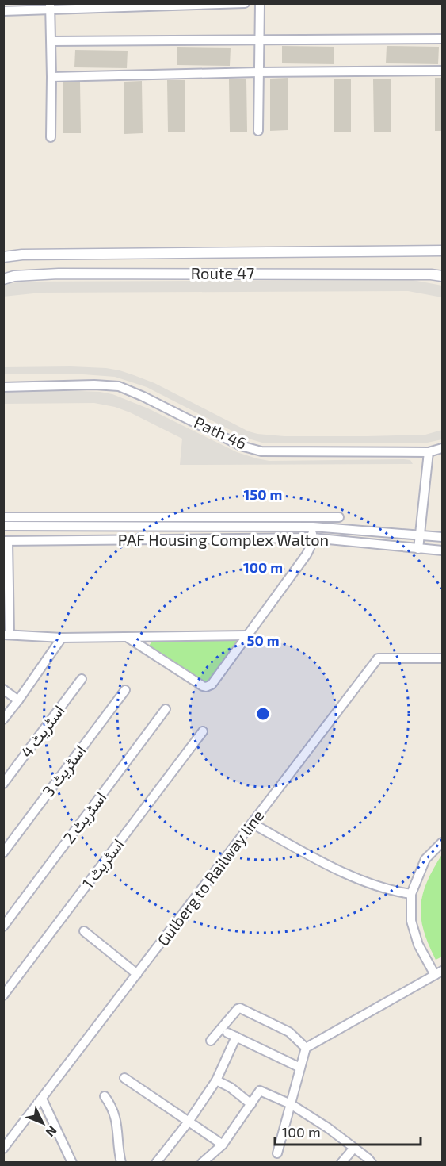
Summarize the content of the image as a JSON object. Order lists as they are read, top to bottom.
{
  "streets": {
    "street": [
      "Route 47",
      "Path 46",
      "PAF Housing Complex Walton",
      "اسٹریٹ 4",
      "اسٹریٹ 3",
      "اسٹریٹ 2",
      "اسٹریٹ 1",
      "Gulberg to Railway line"
    ]
  },
  "scale_bar": "100 m",
  "north": "bottom right",
  "rings": ["150 m", "100 m", "50 m"]
}
